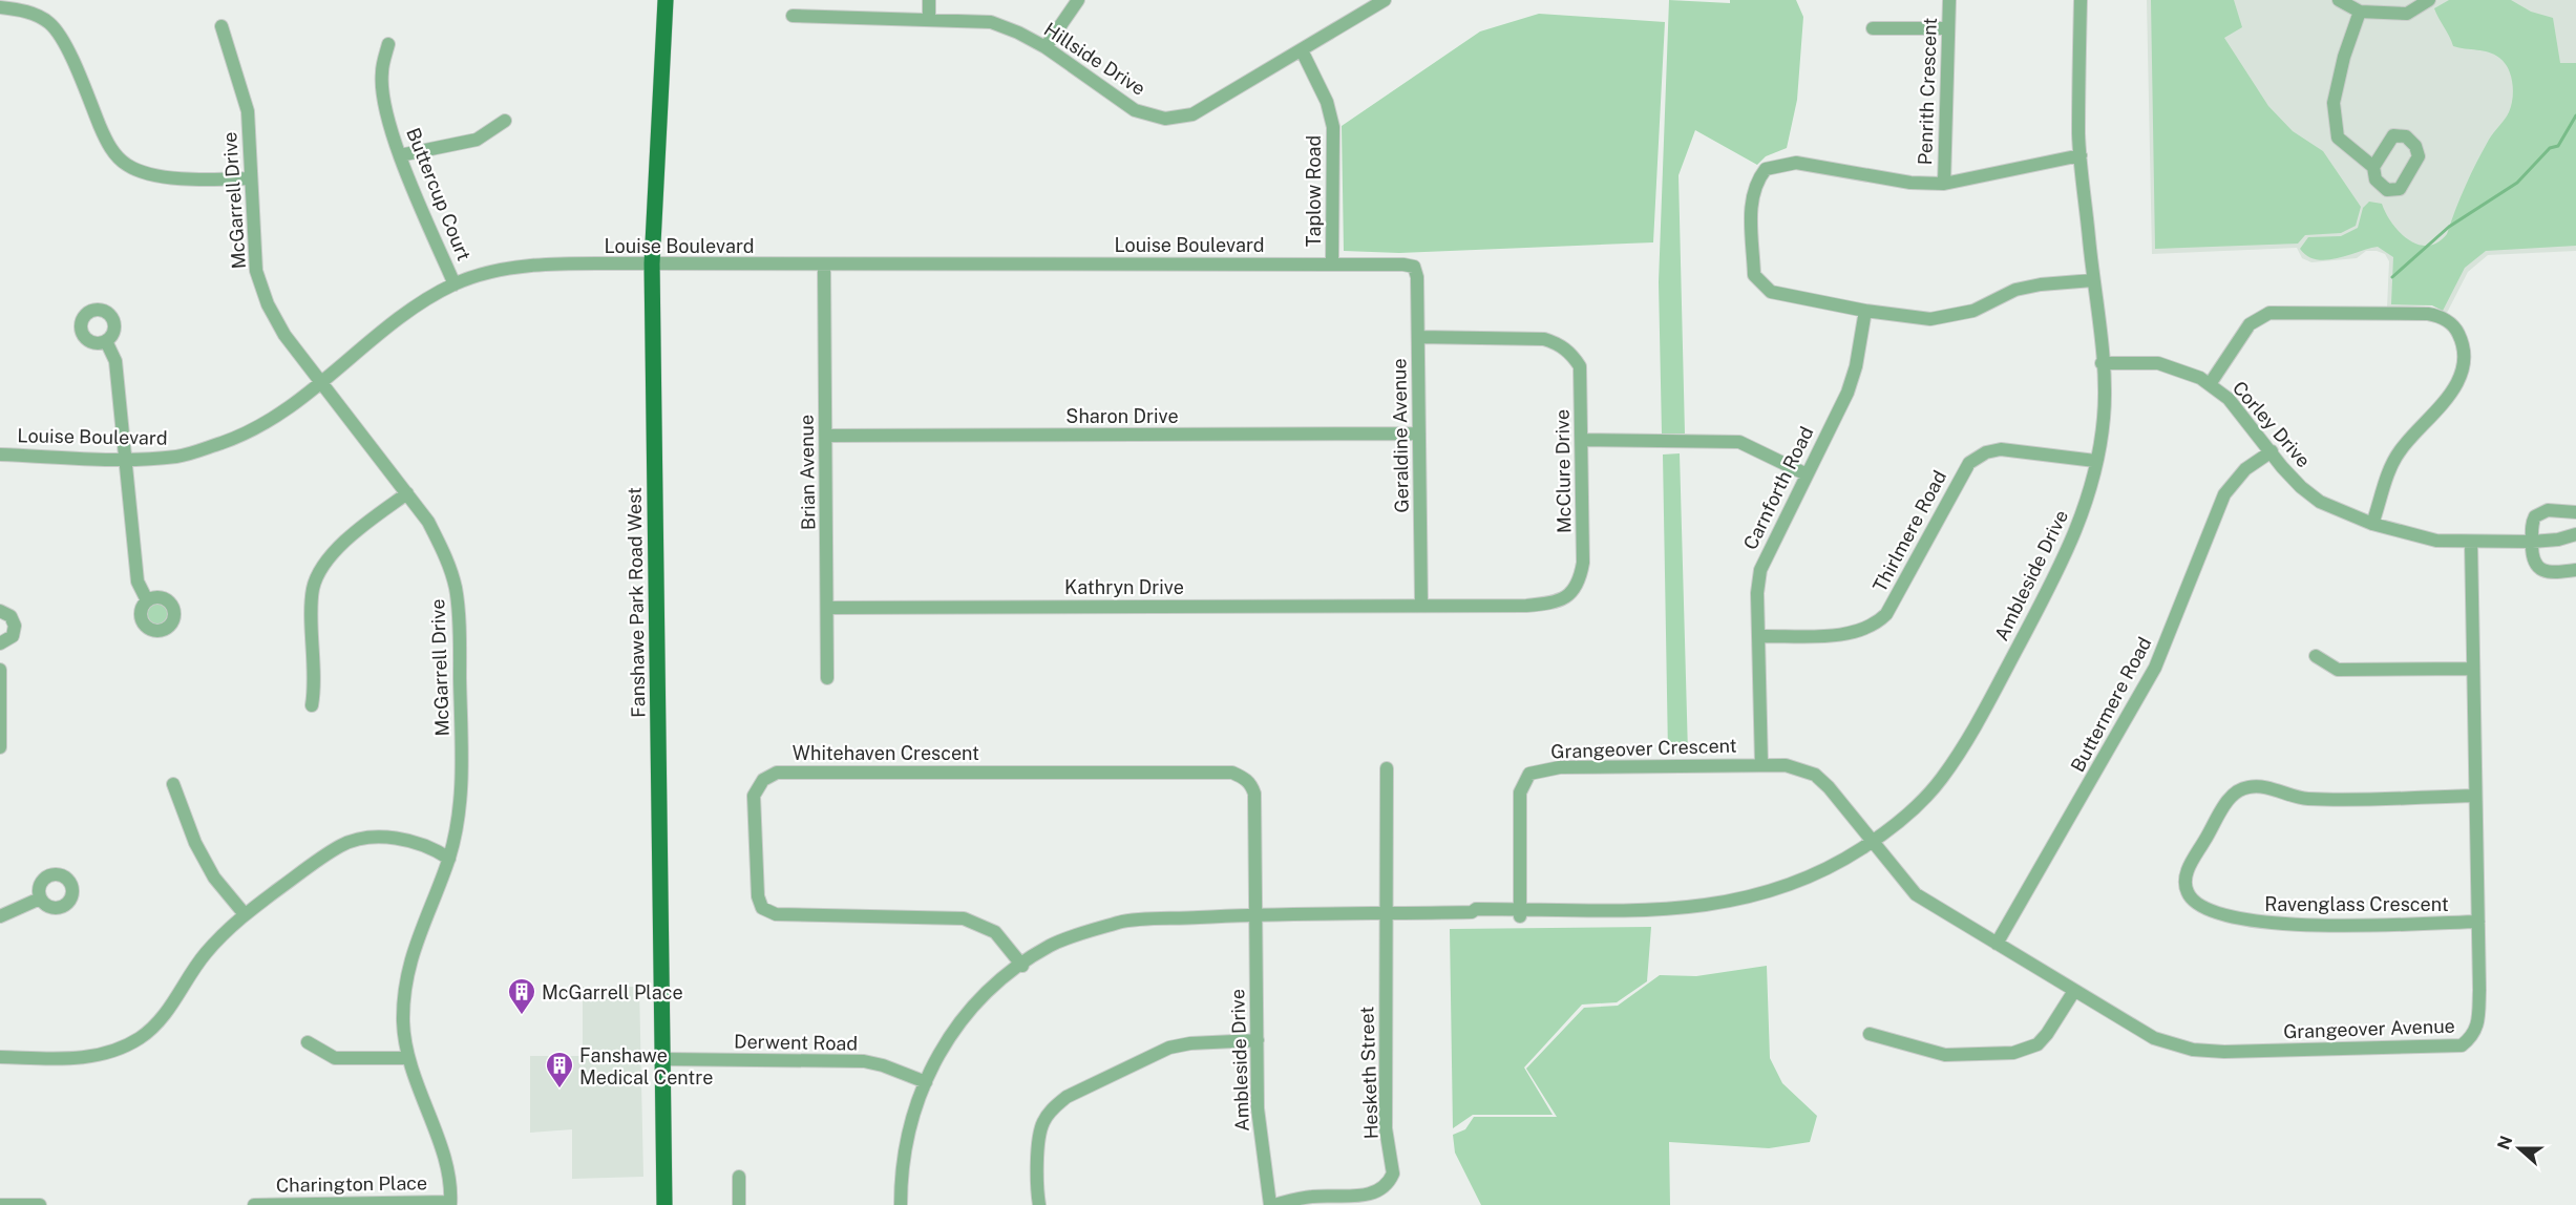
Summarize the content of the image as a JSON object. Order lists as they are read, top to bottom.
{
  "streets": {
    "main road": ["Fanshawe Park Road West"],
    "street": [
      "Hillside Drive",
      "Penrith Crescent",
      "Taplow Road",
      "Buttercup Court",
      "McGarrell Drive",
      "Louise Boulevard",
      "Sharon Drive",
      "Corley Drive",
      "Geraldine Avenue",
      "McClure Drive",
      "Brian Avenue",
      "Carnforth Road",
      "Thirlmere Road",
      "Ambleside Drive",
      "Kathryn Drive",
      "Buttermere Road",
      "Grangeover Crescent",
      "Whitehaven Crescent",
      "Ravenglass Crescent",
      "Grangeover Avenue",
      "Derwent Road",
      "Hesketh Street",
      "Charington Place"
    ]
  },
  "crossings": [
    ["Hillside Drive", "Taplow Road"],
    ["Taplow Road", "Louise Boulevard"],
    ["Buttercup Court", "Louise Boulevard"],
    ["McGarrell Drive", "Louise Boulevard"],
    ["McGarrell Drive", "Charington Place"],
    ["Louise Boulevard", "Geraldine Avenue"],
    ["Louise Boulevard", "Brian Avenue"],
    ["Louise Boulevard", "Fanshawe Park Road West"],
    ["Sharon Drive", "Geraldine Avenue"],
    ["Sharon Drive", "Brian Avenue"],
    ["Corley Drive", "Ambleside Drive"],
    ["Corley Drive", "Buttermere Road"],
    ["Corley Drive", "Grangeover Avenue"],
    ["Geraldine Avenue", "McClure Drive"],
    ["Geraldine Avenue", "Kathryn Drive"],
    ["McClure Drive", "Kathryn Drive"],
    ["Brian Avenue", "Kathryn Drive"],
    ["Carnforth Road", "Thirlmere Road"],
    ["Carnforth Road", "Grangeover Crescent"],
    ["Thirlmere Road", "Ambleside Drive"],
    ["Ambleside Drive", "Grangeover Crescent"],
    ["Ambleside Drive", "Whitehaven Crescent"],
    ["Ambleside Drive", "Grangeover Avenue"],
    ["Ambleside Drive", "Derwent Road"],
    ["Ambleside Drive", "Hesketh Street"],
    ["Fanshawe Park Road West", "Derwent Road"],
    ["Buttermere Road", "Grangeover Avenue"],
    ["Grangeover Crescent", "Grangeover Avenue"],
    ["Ravenglass Crescent", "Grangeover Avenue"]
  ],
  "places": {
    "building": ["McGarrell Place", "Fanshawe Medical Centre"]
  },
  "north": "left"
}
